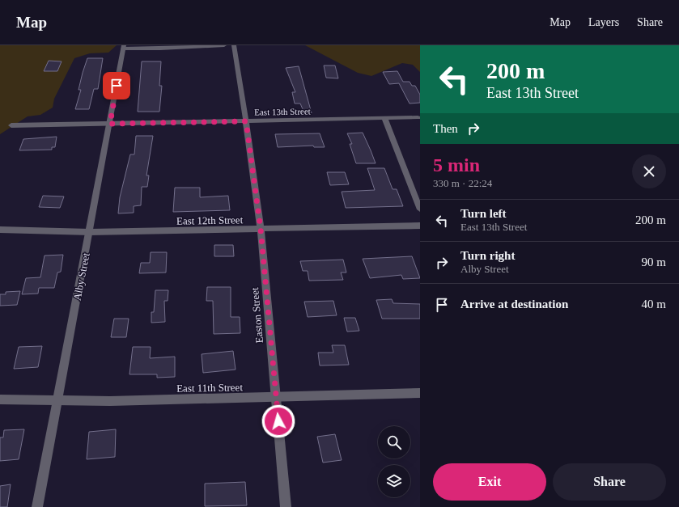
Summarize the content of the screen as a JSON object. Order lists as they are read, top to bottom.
{
  "streets": {
    "street": [
      "East 13th Street",
      "East 12th Street",
      "Alby Street",
      "Easton Street",
      "East 11th Street"
    ]
  },
  "crossings": [
    ["East 13th Street", "Alby Street"],
    ["East 13th Street", "Easton Street"],
    ["East 12th Street", "Alby Street"],
    ["East 12th Street", "Easton Street"],
    ["Alby Street", "East 11th Street"],
    ["Easton Street", "East 11th Street"]
  ],
  "page": {
    "header": "Map",
    "nav": ["Map", "Layers", "Share"],
    "turn": ["200 m", "East 13th Street"],
    "then": "Then",
    "heading": ["5 min", "330 m · 22:24"],
    "list": [
      {
        "name": "Turn left",
        "note": "East 13th Street",
        "value": "200 m"
      },
      {
        "name": "Turn right",
        "note": "Alby Street",
        "value": "90 m"
      },
      {
        "name": "Arrive at destination",
        "value": "40 m"
      }
    ],
    "buttons": ["Exit", "Share"]
  }
}
